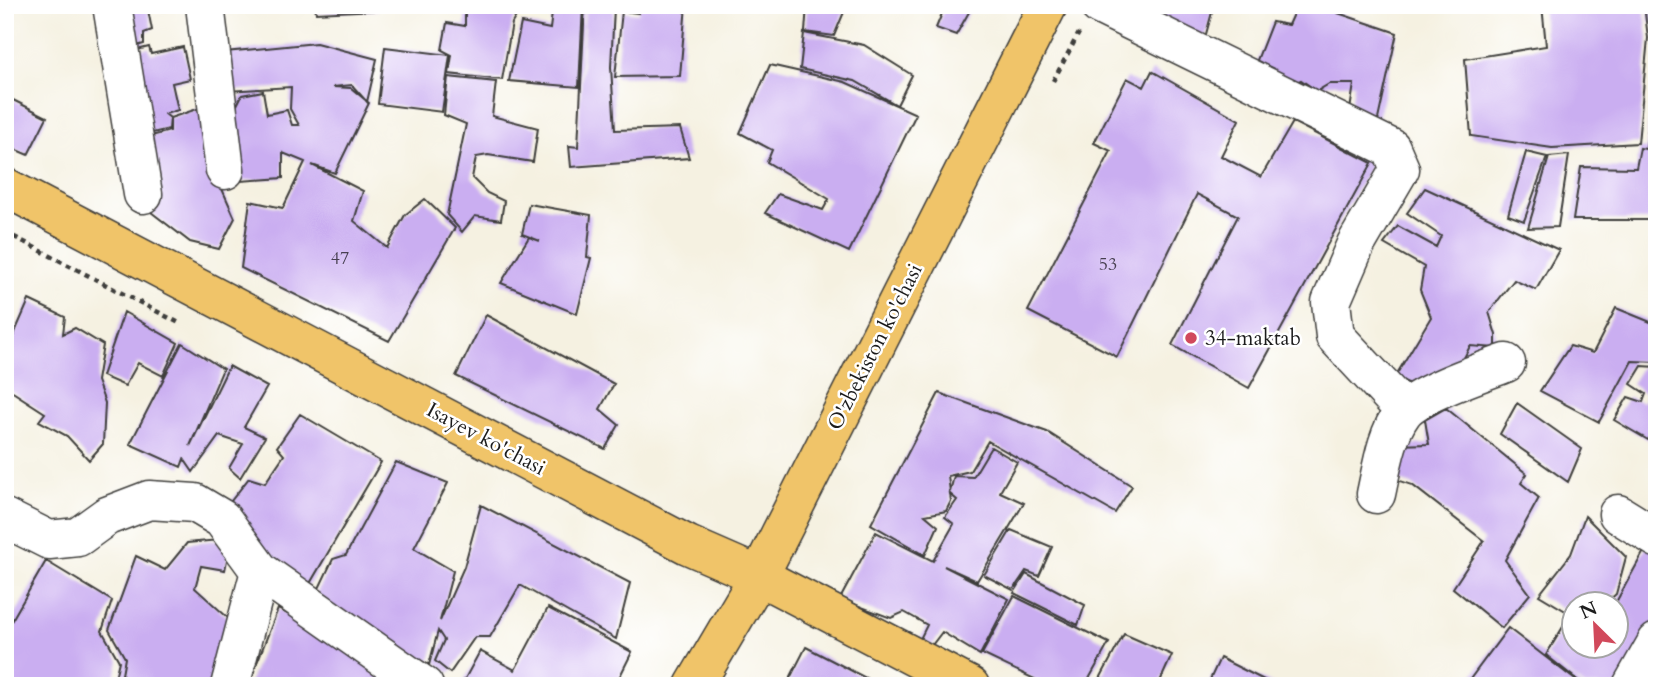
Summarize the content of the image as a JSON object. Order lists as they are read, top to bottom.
{
  "streets": {
    "main road": ["O'zbekiston ko'chasi", "Isayev ko'chasi"]
  },
  "crossings": [
    ["O'zbekiston ko'chasi", "Isayev ko'chasi"]
  ],
  "places": ["34-maktab"],
  "house_numbers": ["47", "53"],
  "north": "top left"
}
